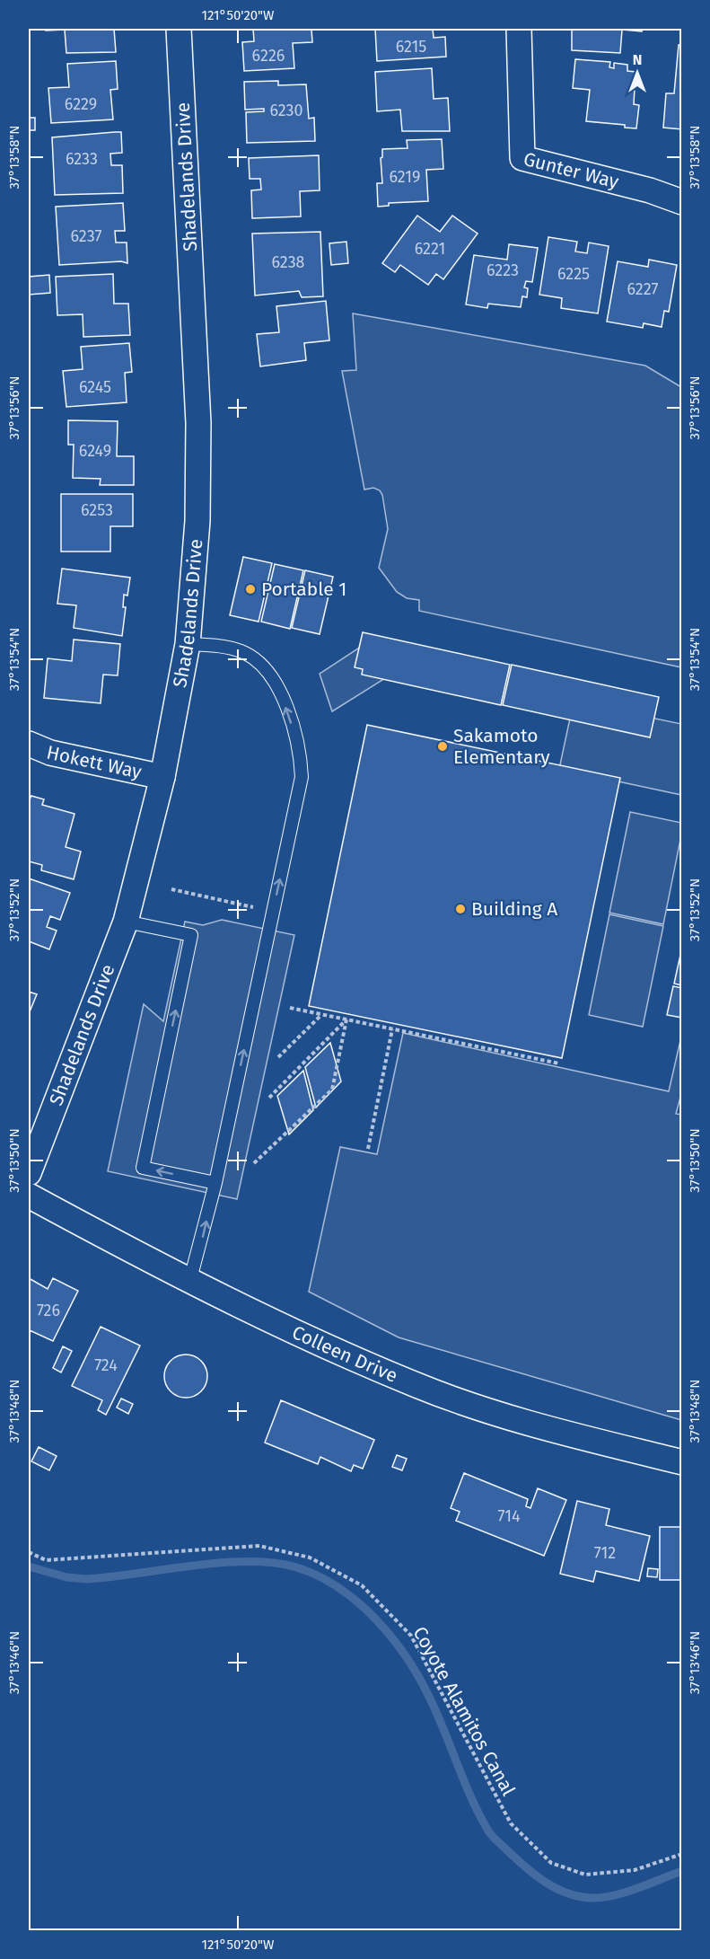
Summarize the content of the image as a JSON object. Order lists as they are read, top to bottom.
{
  "streets": {
    "street": [
      "Gunter Way",
      "Shadelands Drive",
      "Hokett Way",
      "Colleen Drive"
    ],
    "path": ["Coyote Alamitos Canal"]
  },
  "crossings": [
    ["Shadelands Drive", "Hokett Way"]
  ],
  "places": ["Portable 1", "Sakamoto Elementary", "Building A"],
  "house_numbers": [
    "6215",
    "6226",
    "6229",
    "6230",
    "6233",
    "6219",
    "6237",
    "6221",
    "6238",
    "6223",
    "6225",
    "6227",
    "6245",
    "6249",
    "6253",
    "726",
    "724",
    "714",
    "712"
  ],
  "north": "top",
  "coordinates": [
    "121°50'20\"W",
    "37°13'58\"N",
    "37°13'56\"N",
    "37°13'54\"N",
    "37°13'52\"N",
    "37°13'50\"N",
    "37°13'48\"N",
    "37°13'46\"N"
  ]
}
